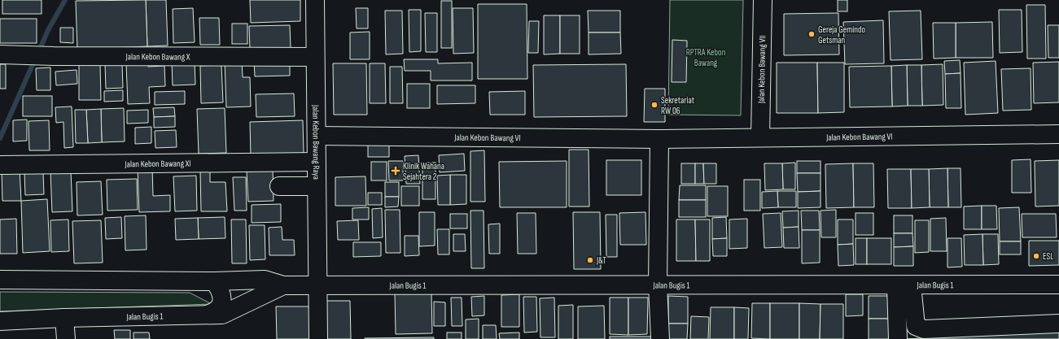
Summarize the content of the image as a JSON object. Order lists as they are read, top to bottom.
{
  "streets": {
    "street": [
      "Jalan Kebon Bawang X",
      "Jalan Kebon Bawang VII",
      "Jalan Kebon Bawang VI",
      "Jalan Kebon Bawang Raya",
      "Jalan Kebon Bawang XI",
      "Jalan Bugis 1"
    ]
  },
  "crossings": [
    ["Jalan Kebon Bawang X", "Jalan Kebon Bawang Raya"],
    ["Jalan Kebon Bawang VII", "Jalan Kebon Bawang VI"],
    ["Jalan Kebon Bawang VI", "Jalan Kebon Bawang Raya"],
    ["Jalan Kebon Bawang Raya", "Jalan Kebon Bawang XI"],
    ["Jalan Kebon Bawang Raya", "Jalan Bugis 1"]
  ],
  "parks": ["RPTRA Kebon Bawang"],
  "places": {
    "other": [
      "Gereja Gemindo Getsman",
      "Sekretariat RW 06",
      "ESL",
      "J&T"
    ],
    "health": ["Klinik Wahana Sejahtera 2"]
  }
}
